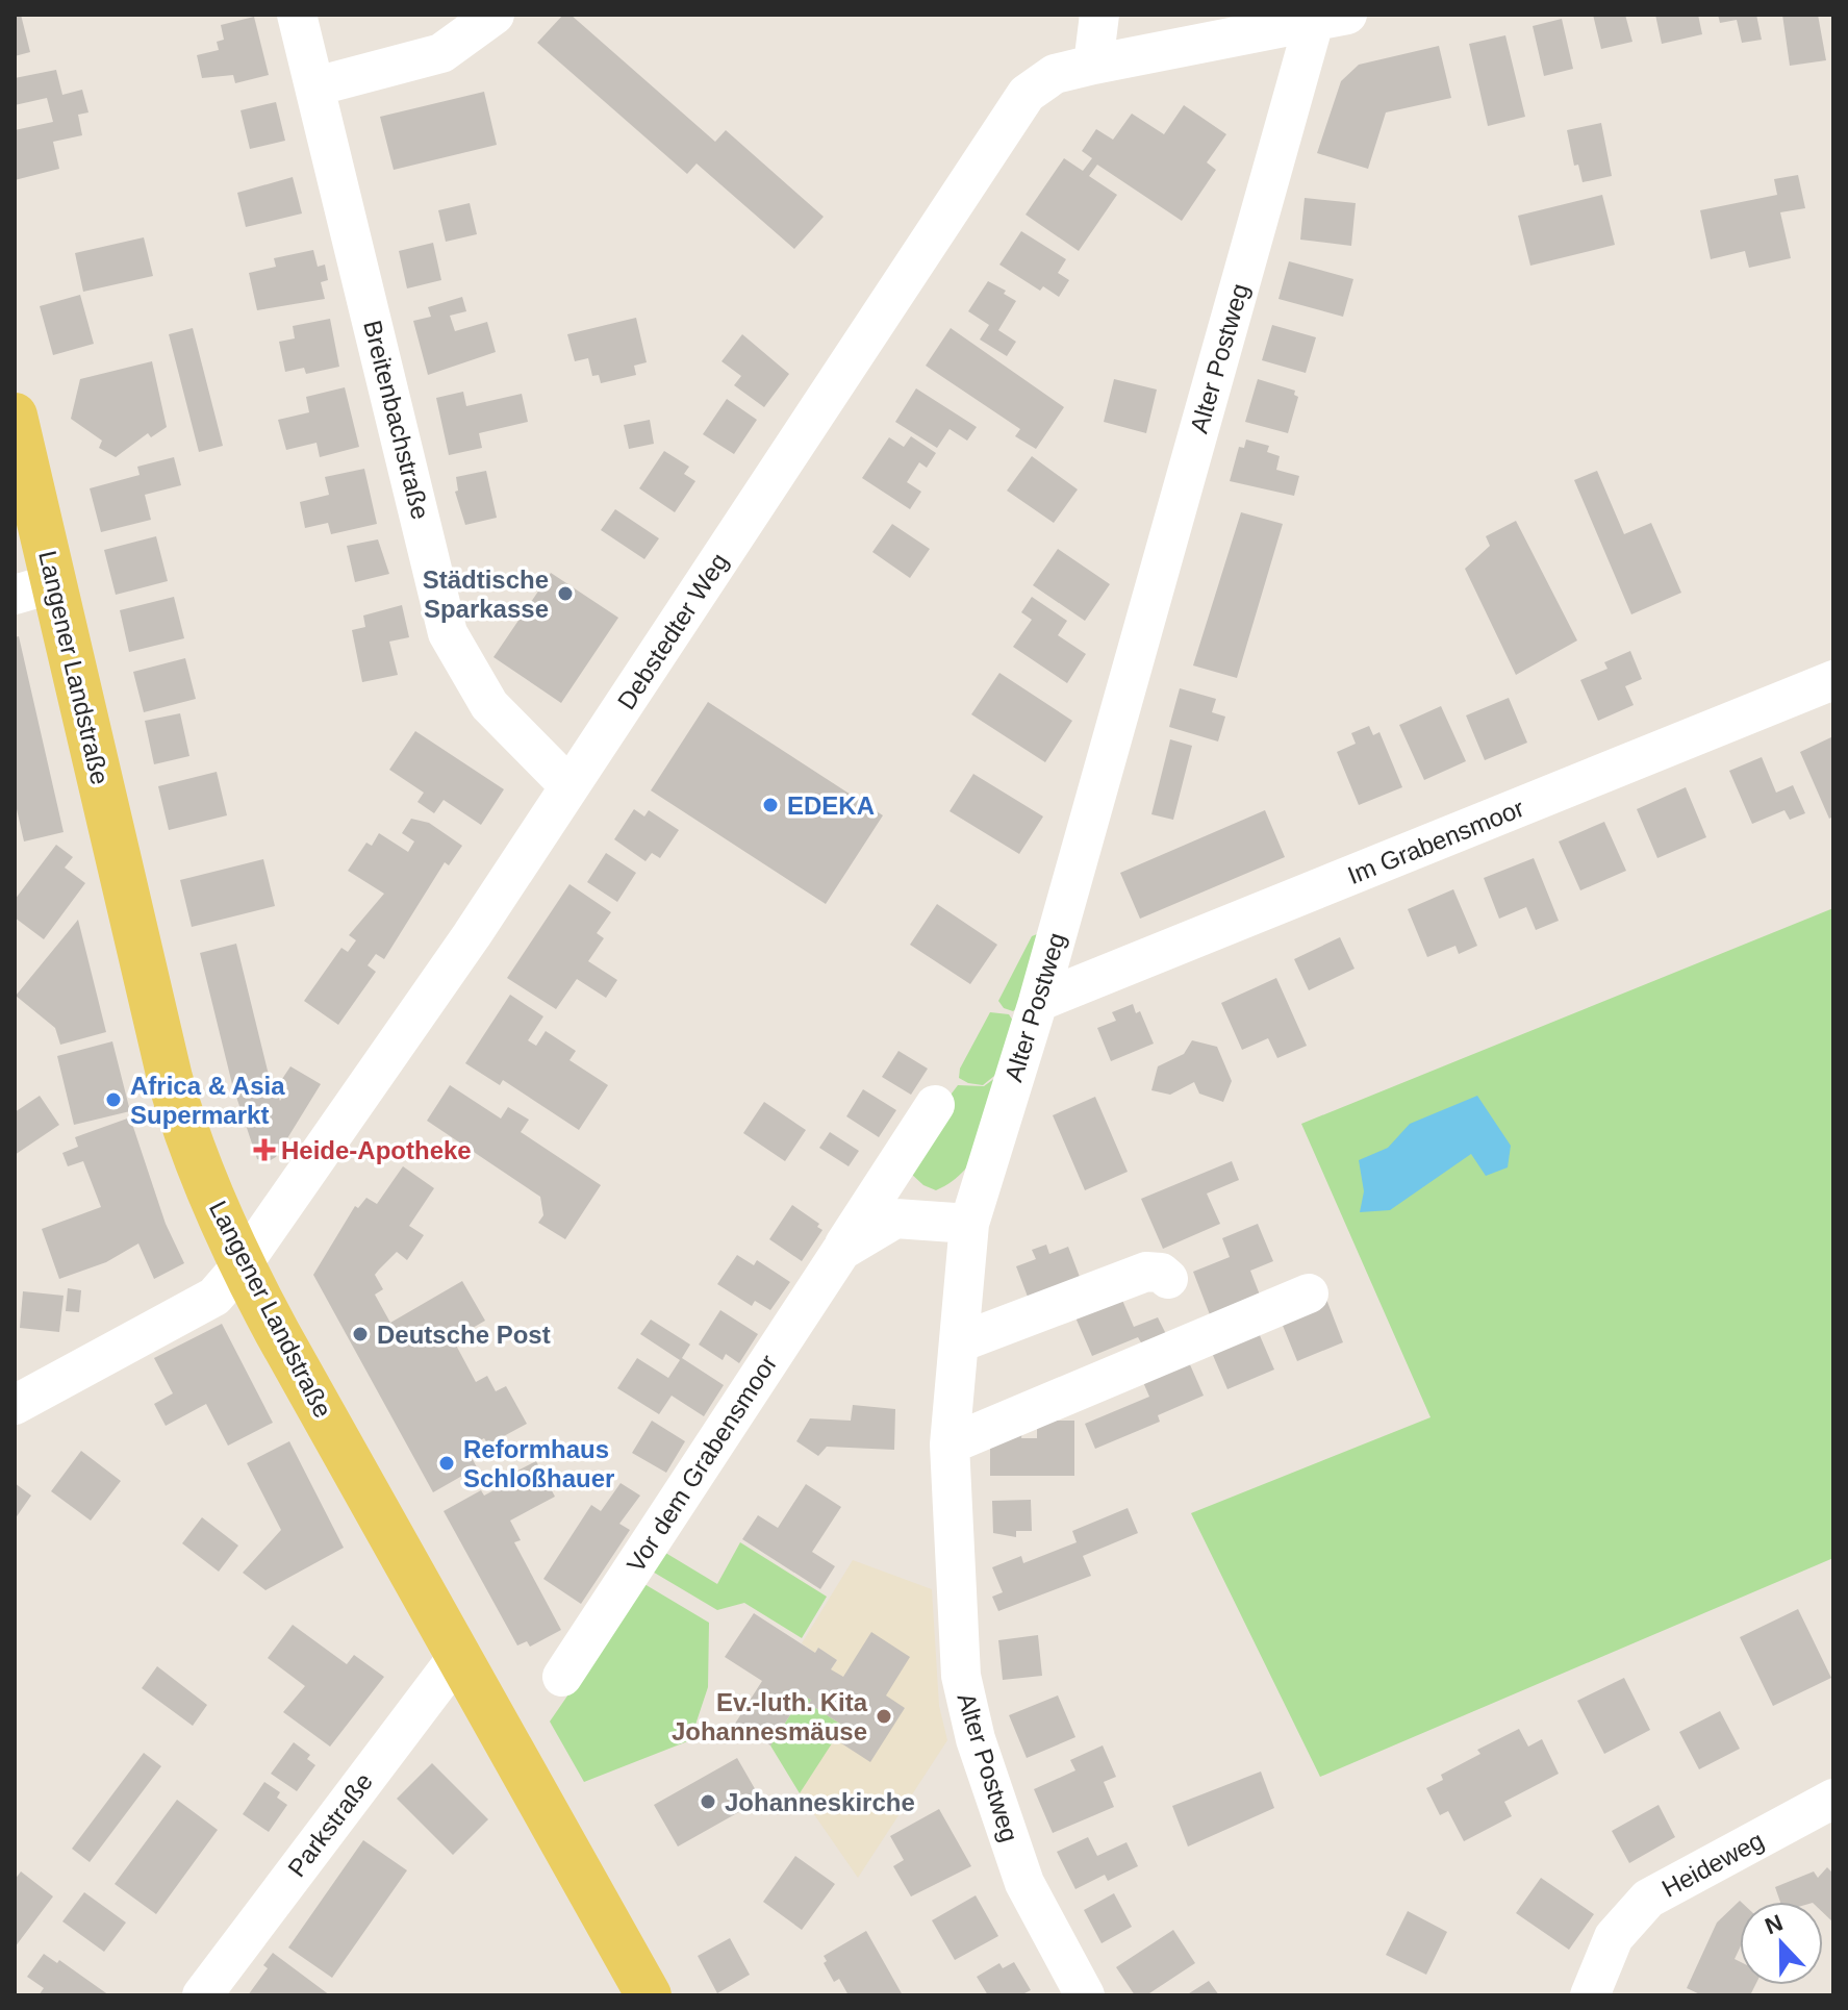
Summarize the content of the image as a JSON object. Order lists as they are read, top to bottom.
{
  "streets": {
    "main road": ["Langener Landstraße"],
    "street": [
      "Alter Postweg",
      "Breitenbachstraße",
      "Debstedter Weg",
      "Im Grabensmoor",
      "Vor dem Grabensmoor",
      "Parkstraße",
      "Heideweg"
    ]
  },
  "crossings": [
    ["Alter Postweg", "Debstedter Weg"],
    ["Alter Postweg", "Im Grabensmoor"],
    ["Alter Postweg", "Vor dem Grabensmoor"],
    ["Breitenbachstraße", "Debstedter Weg"],
    ["Debstedter Weg", "Langener Landstraße"],
    ["Langener Landstraße", "Parkstraße"]
  ],
  "places": {
    "other": [
      "Städtische Sparkasse",
      "EDEKA",
      "Africa & Asia Supermarkt",
      "Deutsche Post",
      "Reformhaus Schloßhauer",
      "Ev.-luth. Kita Johannesmäuse",
      "Johanneskirche"
    ],
    "health": ["Heide-Apotheke"]
  },
  "north": "top"
}
